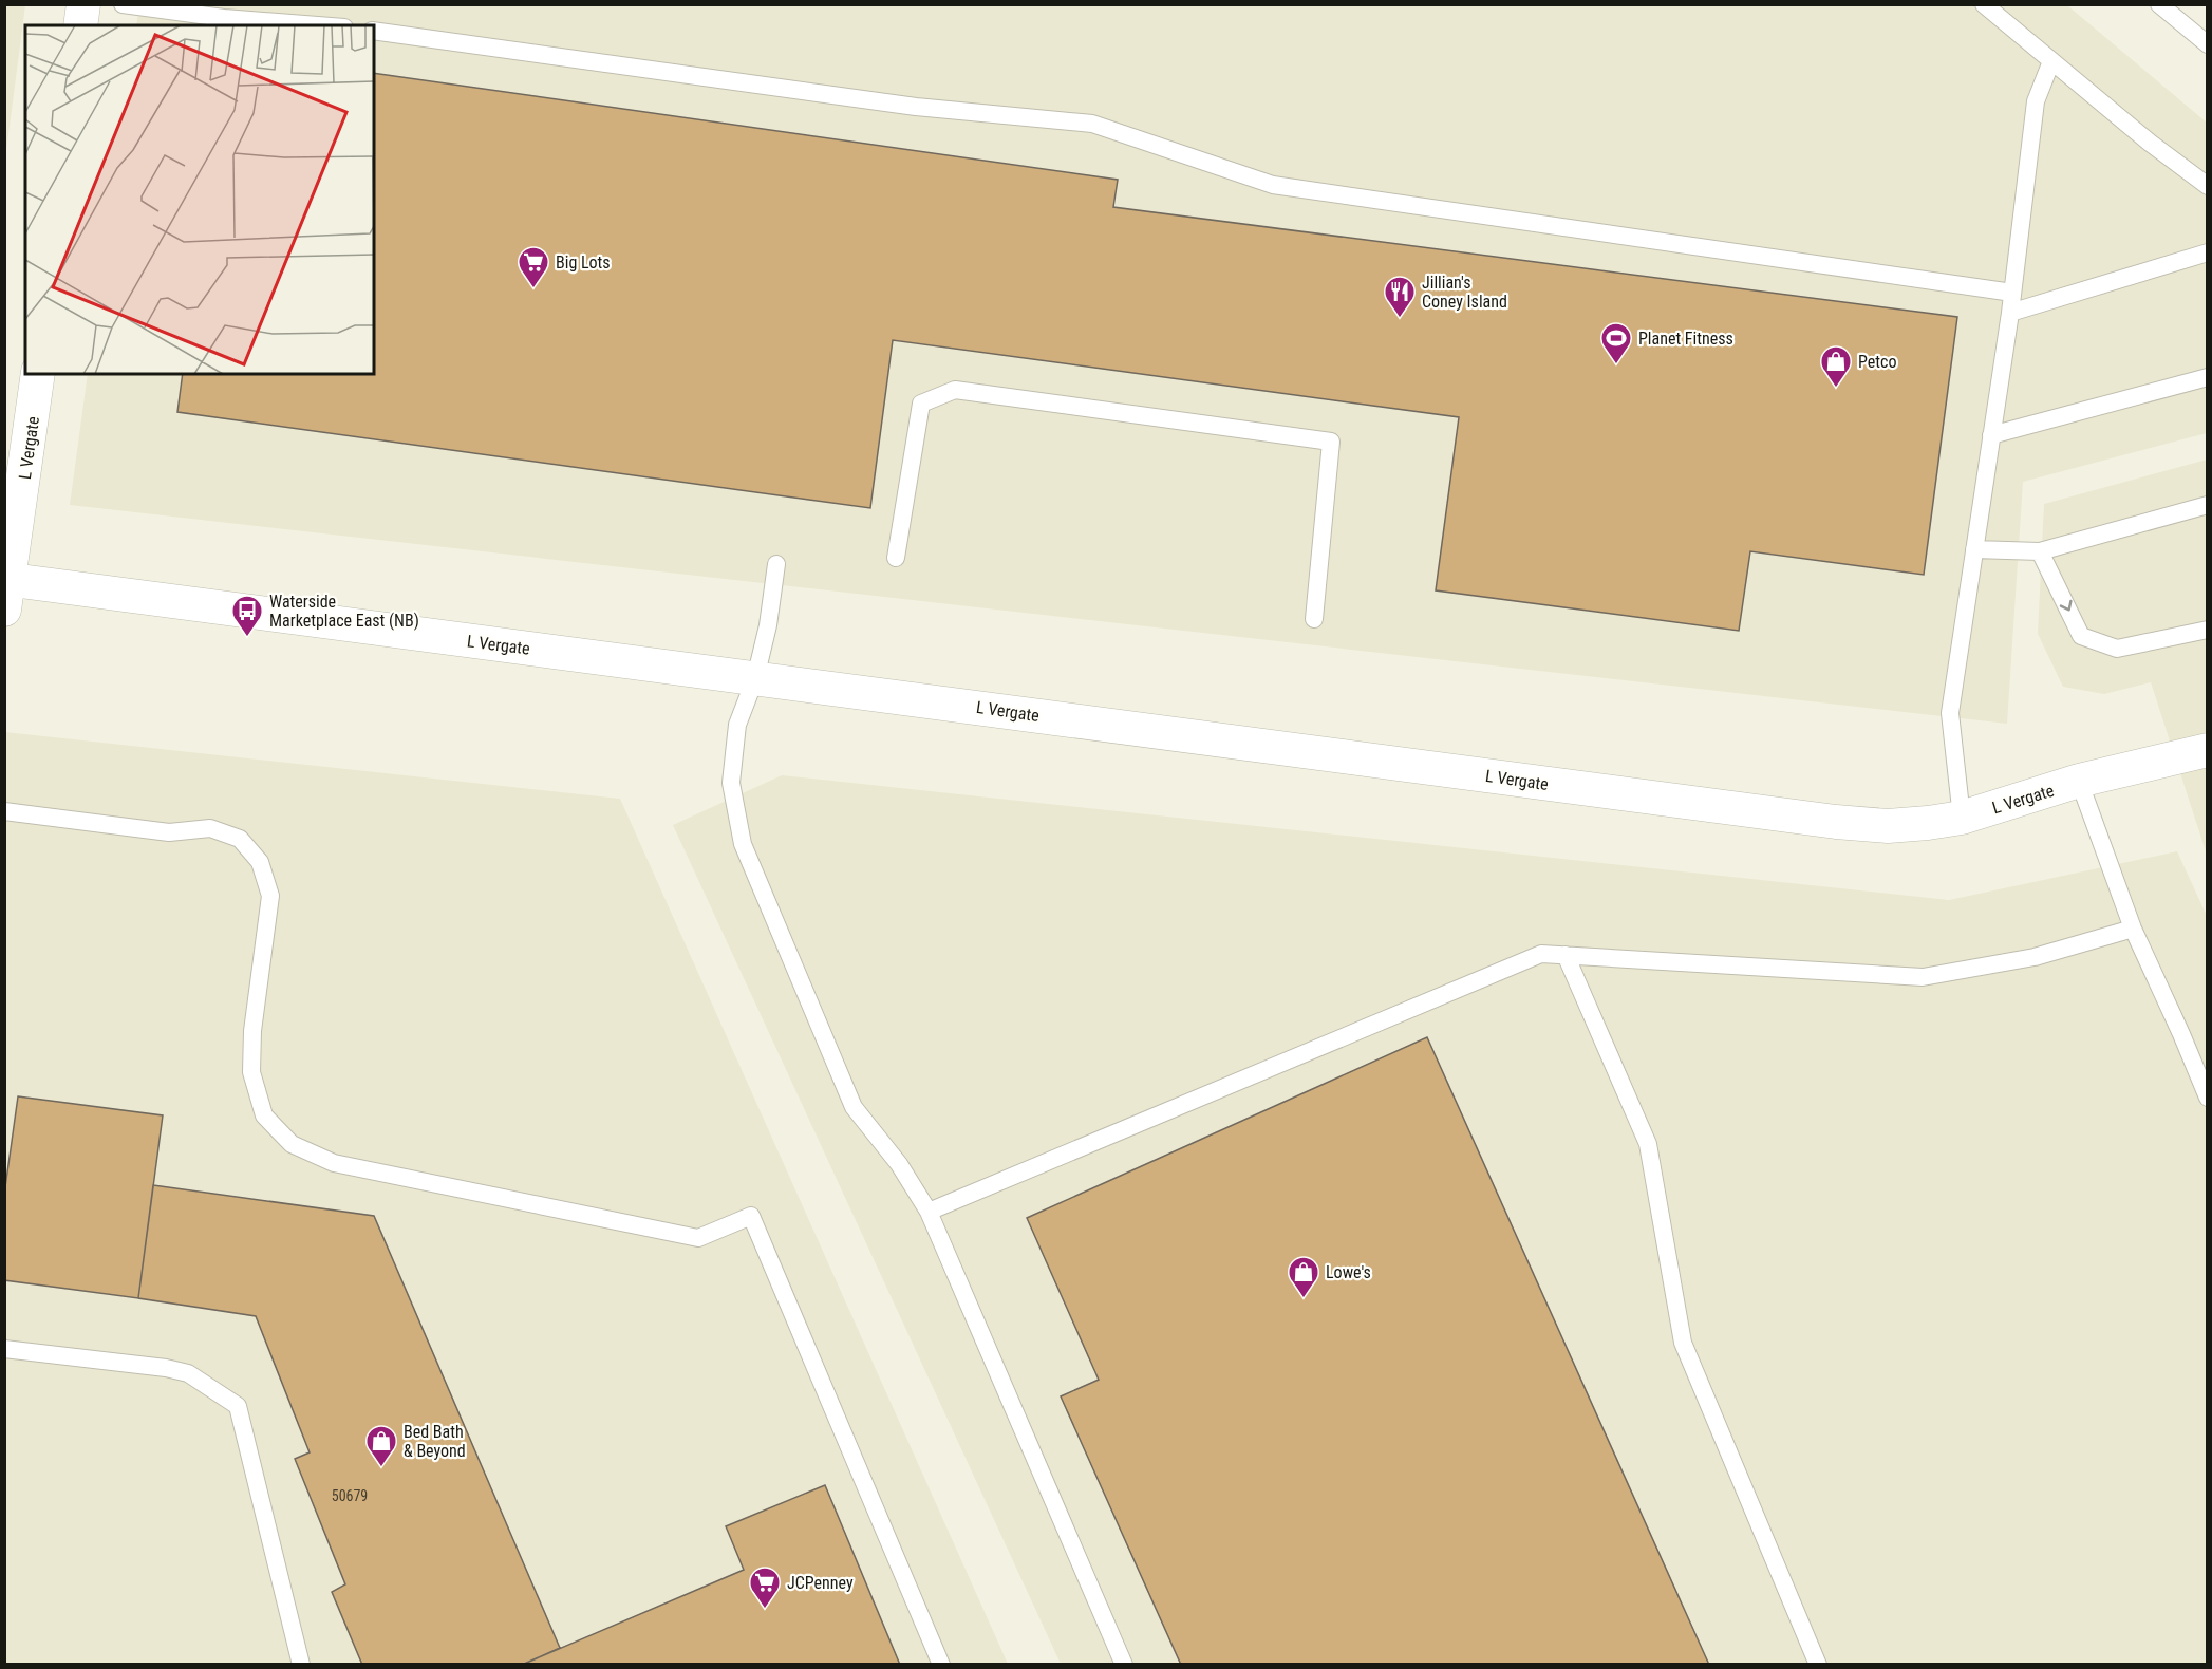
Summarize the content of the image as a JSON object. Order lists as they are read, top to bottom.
{
  "streets": {
    "street": ["L Vergate"]
  },
  "places": {
    "supermarket": ["Big Lots", "JCPenney"],
    "restaurant": ["Jillian's Coney Island"],
    "sports": ["Planet Fitness"],
    "shop": ["Petco", "Lowe's", "Bed Bath & Beyond"],
    "bus stop": ["Waterside Marketplace East (NB)"]
  },
  "house_numbers": ["50679"]
}
